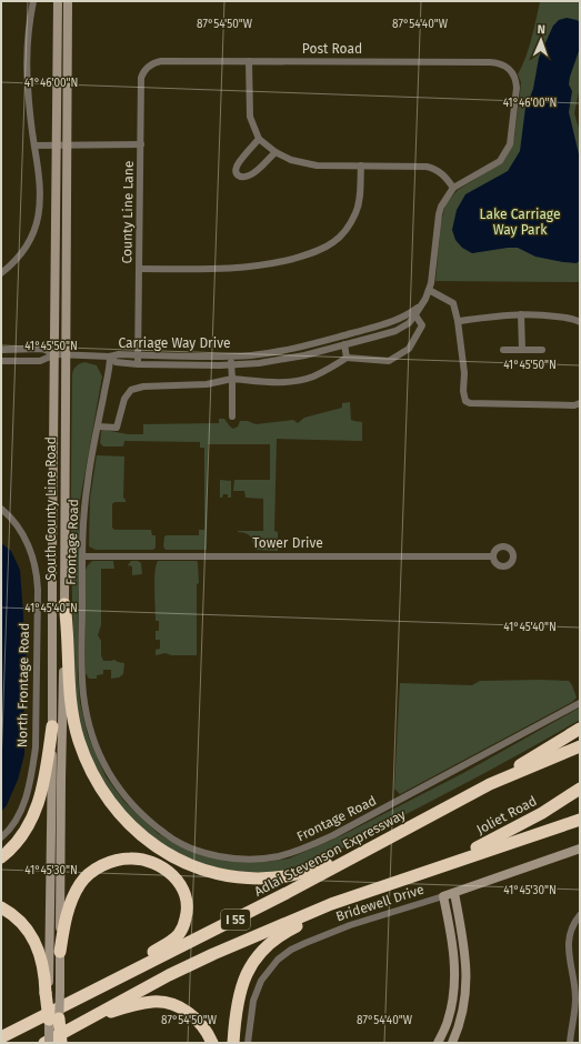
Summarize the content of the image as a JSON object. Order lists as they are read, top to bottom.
{
  "streets": {
    "highway": ["Joliet Road", "Adlai Stevenson Expressway", "I 55"],
    "main road": ["South County Line Road", "Bridewell Drive"],
    "street": [
      "Post Road",
      "County Line Lane",
      "Carriage Way Drive",
      "Frontage Road",
      "Tower Drive",
      "North Frontage Road"
    ]
  },
  "crossings": [
    ["Post Road", "County Line Lane"],
    ["Post Road", "Carriage Way Drive"],
    ["County Line Lane", "Carriage Way Drive"],
    ["Carriage Way Drive", "Frontage Road"],
    ["Frontage Road", "Tower Drive"],
    ["Joliet Road", "I 55"]
  ],
  "parks": ["Lake Carriage Way Park"],
  "north": "top",
  "coordinates": [
    "87°54'50\"W",
    "87°54'40\"W",
    "41°46'00\"N",
    "41°45'50\"N",
    "41°45'40\"N",
    "41°45'30\"N"
  ]
}
